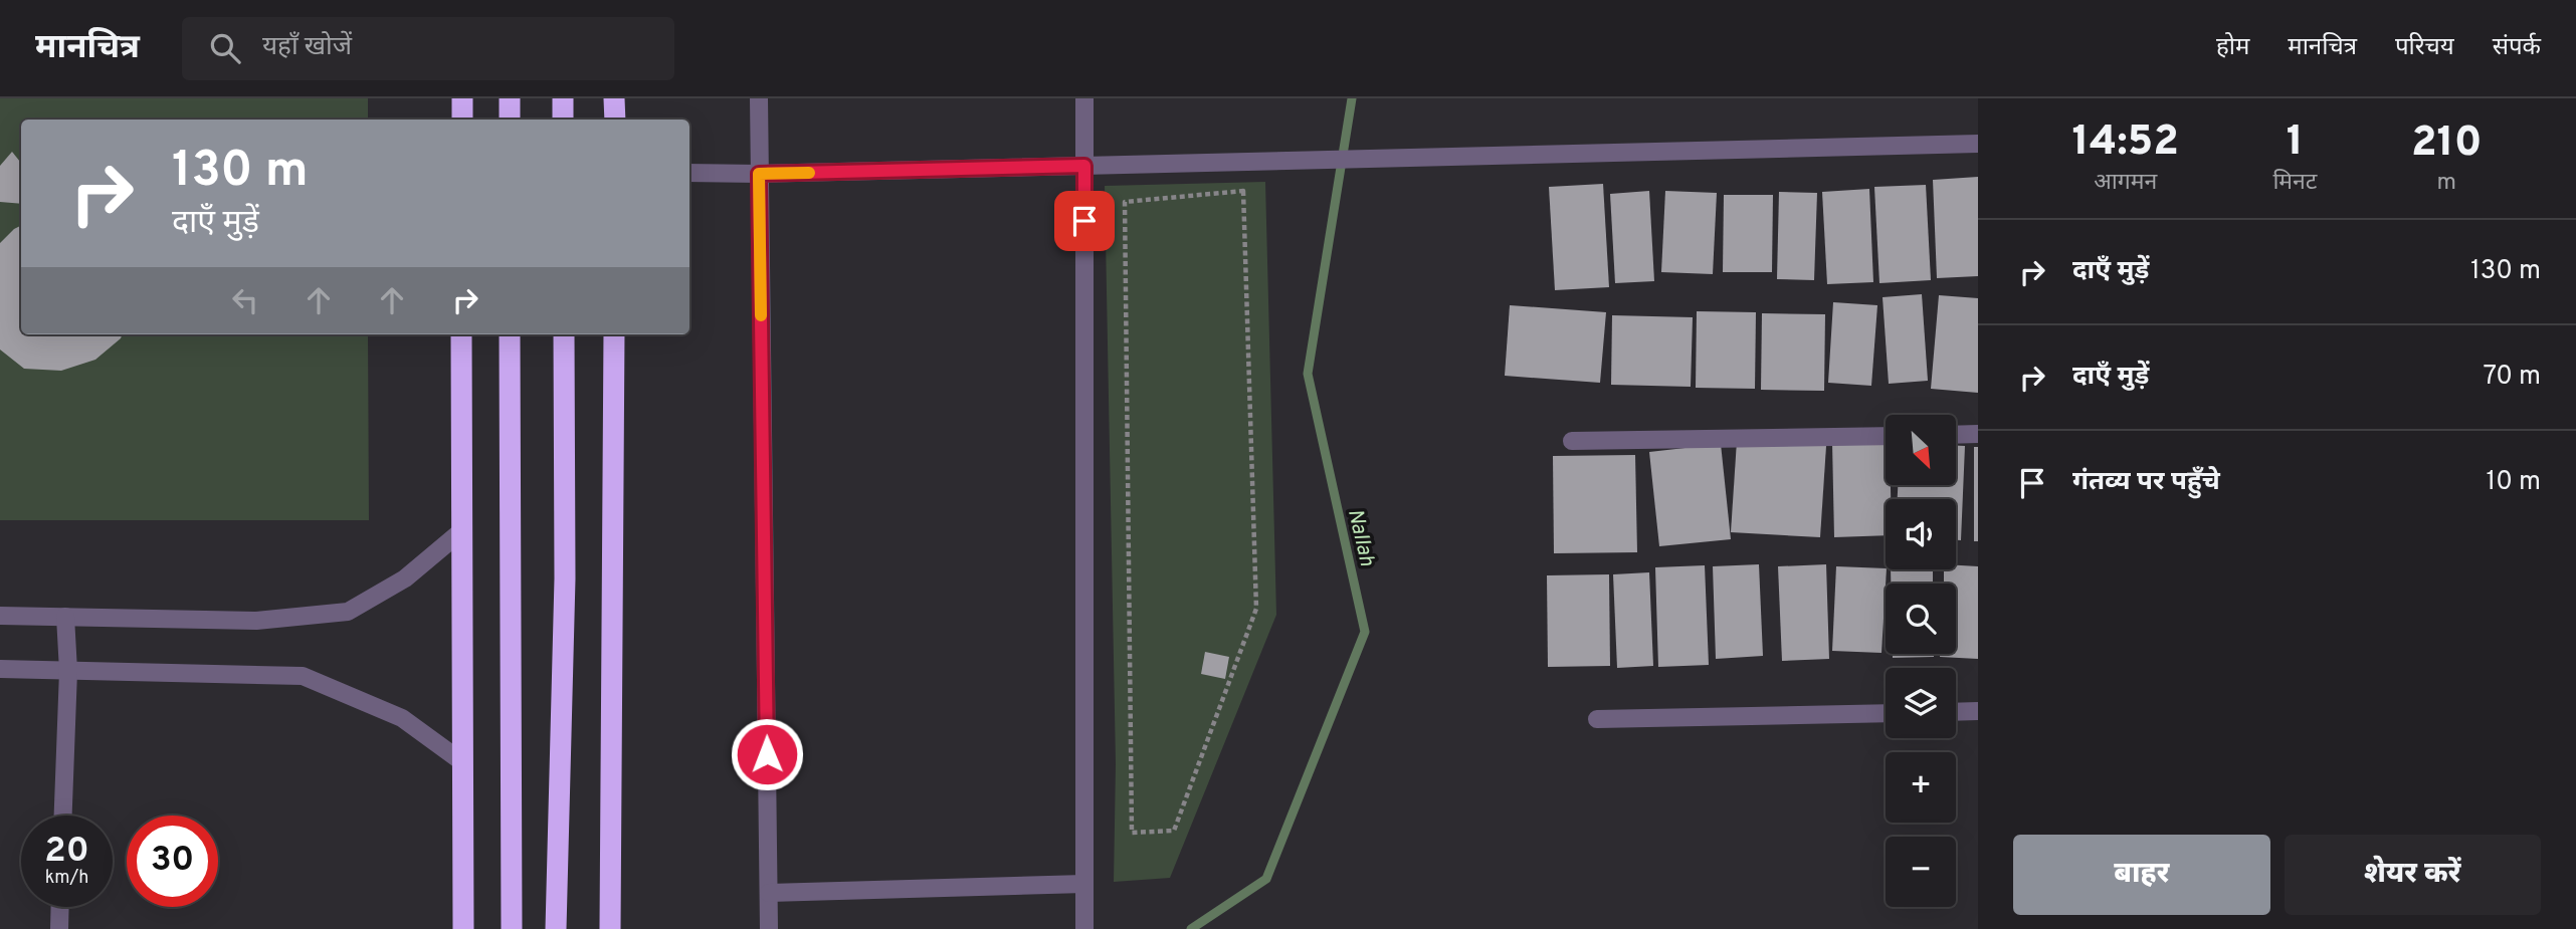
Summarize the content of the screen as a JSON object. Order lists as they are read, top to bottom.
{
  "water": ["Nallah"],
  "north": "bottom right",
  "page": {
    "header": "मानचित्र",
    "search": "यहाँ खोजें",
    "nav": [
      "होम",
      "मानचित्र",
      "परिचय",
      "संपर्क"
    ],
    "eta": [
      "14:52",
      "आगमन",
      "1",
      "मिनट",
      "210",
      "m"
    ],
    "turn": ["130 m", "दाएँ मुड़ें"],
    "list": [
      {
        "name": "दाएँ मुड़ें",
        "value": "130 m"
      },
      {
        "name": "दाएँ मुड़ें",
        "value": "70 m"
      },
      {
        "name": "गंतव्य पर पहुँचे",
        "value": "10 m"
      }
    ],
    "map_buttons": ["+", "−"],
    "speed": "20 km/h",
    "limit": "30",
    "buttons": ["बाहर", "शेयर करें"]
  }
}
